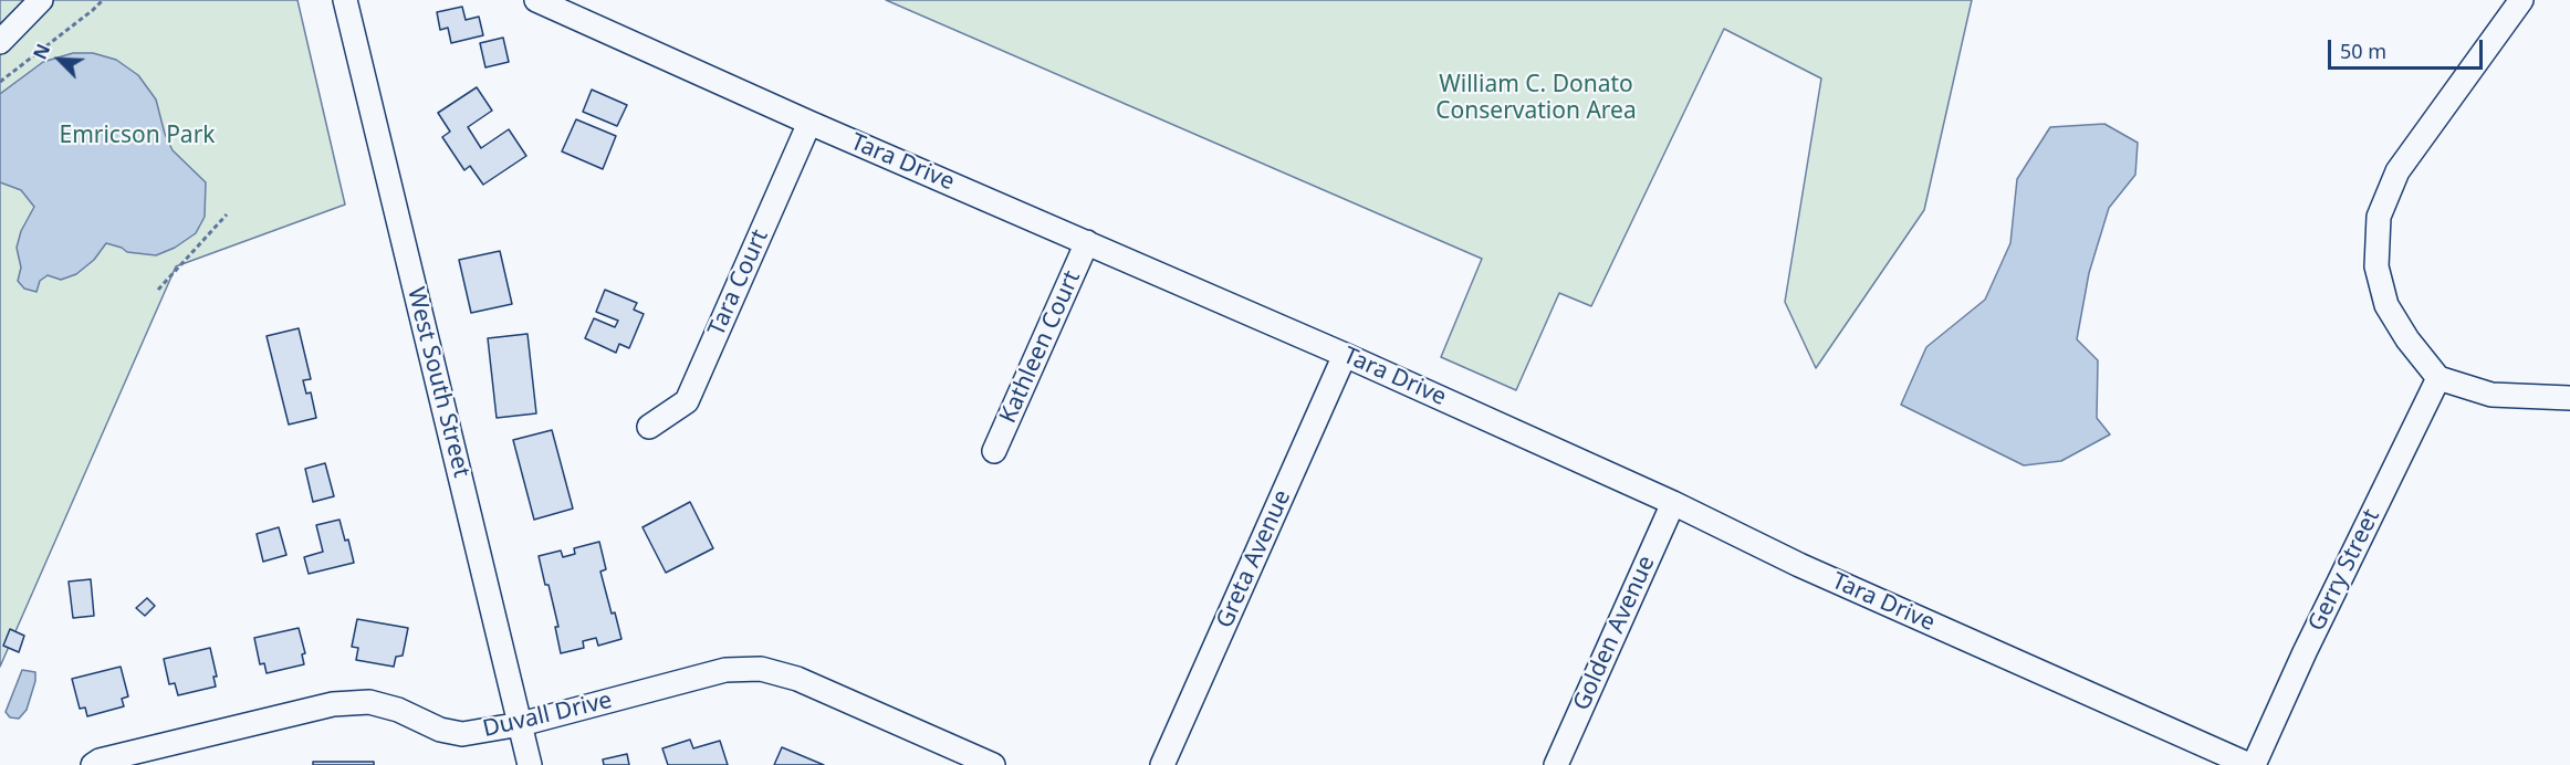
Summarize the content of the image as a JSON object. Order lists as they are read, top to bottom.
{
  "streets": {
    "street": [
      "Tara Drive",
      "Tara Court",
      "Kathleen Court",
      "West South Street",
      "Greta Avenue",
      "Gerry Street",
      "Golden Avenue",
      "Duvall Drive"
    ]
  },
  "crossings": [
    ["Tara Drive", "Tara Court"],
    ["Tara Drive", "Kathleen Court"],
    ["Tara Drive", "Greta Avenue"],
    ["Tara Drive", "Gerry Street"],
    ["Tara Drive", "Golden Avenue"],
    ["West South Street", "Duvall Drive"]
  ],
  "parks": ["William C. Donato Conservation Area", "Emricson Park"],
  "scale_bar": "50 m",
  "north": "top left"
}
